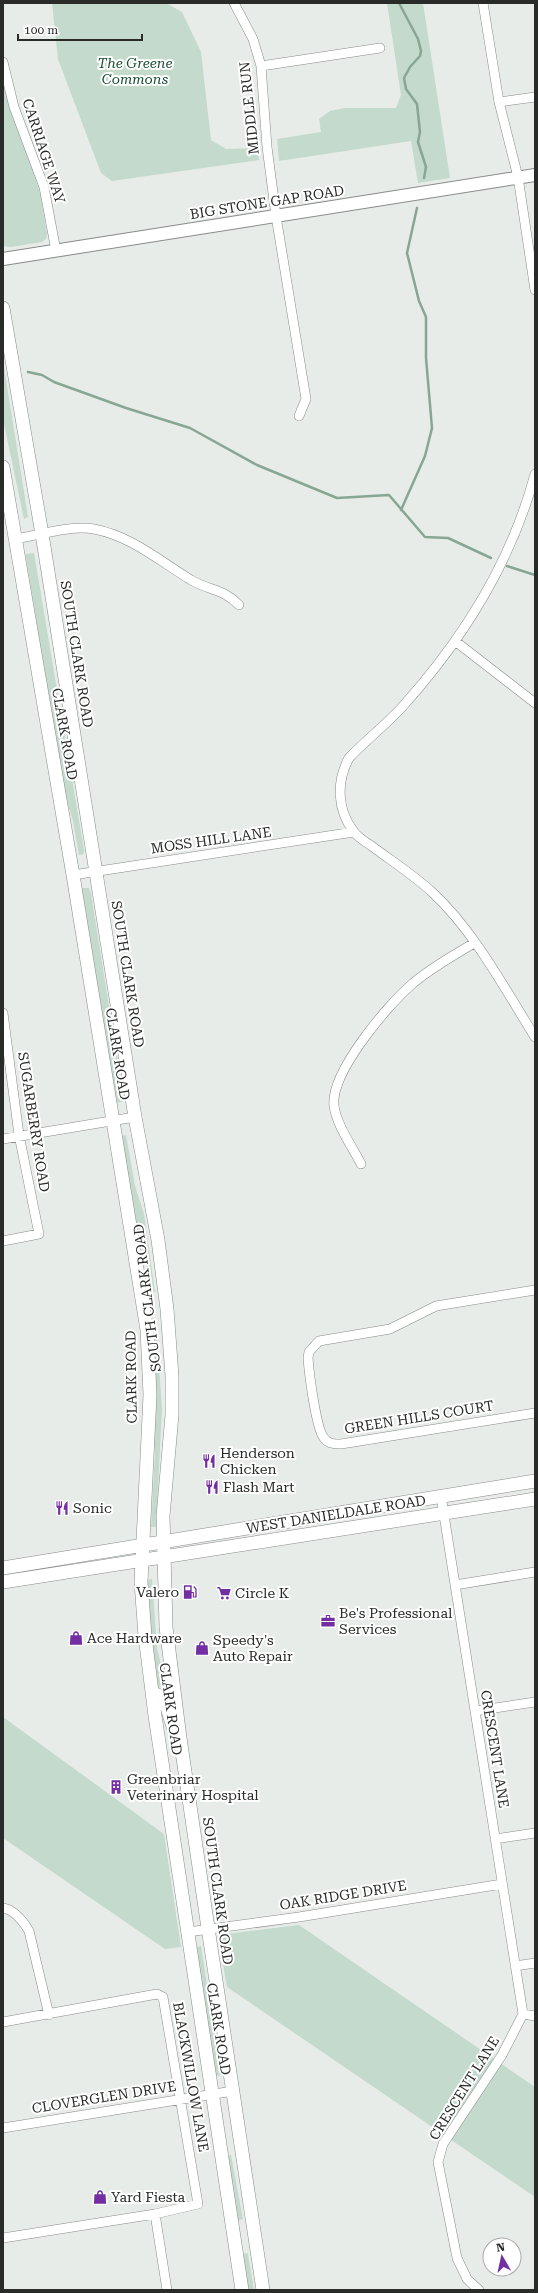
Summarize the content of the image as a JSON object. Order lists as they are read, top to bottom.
{
  "streets": {
    "main road": ["SOUTH CLARK ROAD", "CLARK ROAD", "WEST DANIELDALE ROAD"],
    "street": [
      "MIDDLE RUN",
      "CARRIAGE WAY",
      "BIG STONE GAP ROAD",
      "MOSS HILL LANE",
      "SUGARBERRY ROAD",
      "GREEN HILLS COURT",
      "CRESCENT LANE",
      "OAK RIDGE DRIVE",
      "BLACKWILLOW LANE",
      "CLOVERGLEN DRIVE"
    ]
  },
  "crossings": [
    ["MIDDLE RUN", "BIG STONE GAP ROAD"],
    ["CARRIAGE WAY", "BIG STONE GAP ROAD"],
    ["SOUTH CLARK ROAD", "MOSS HILL LANE"],
    ["SOUTH CLARK ROAD", "WEST DANIELDALE ROAD"],
    ["SOUTH CLARK ROAD", "OAK RIDGE DRIVE"],
    ["SOUTH CLARK ROAD", "CLOVERGLEN DRIVE"],
    ["CLARK ROAD", "MOSS HILL LANE"],
    ["CLARK ROAD", "WEST DANIELDALE ROAD"],
    ["CLARK ROAD", "OAK RIDGE DRIVE"],
    ["CLARK ROAD", "CLOVERGLEN DRIVE"],
    ["WEST DANIELDALE ROAD", "CRESCENT LANE"],
    ["CRESCENT LANE", "OAK RIDGE DRIVE"],
    ["BLACKWILLOW LANE", "CLOVERGLEN DRIVE"]
  ],
  "parks": ["The Greene Commons"],
  "places": {
    "restaurant": ["Henderson Chicken", "Flash Mart", "Sonic"],
    "fuel station": ["Valero"],
    "supermarket": ["Circle K"],
    "office": ["Be's Professional Services"],
    "shop": ["Ace Hardware", "Speedy's Auto Repair", "Yard Fiesta"],
    "building": ["Greenbriar Veterinary Hospital"]
  },
  "scale_bar": "100 m",
  "north": "top"
}
